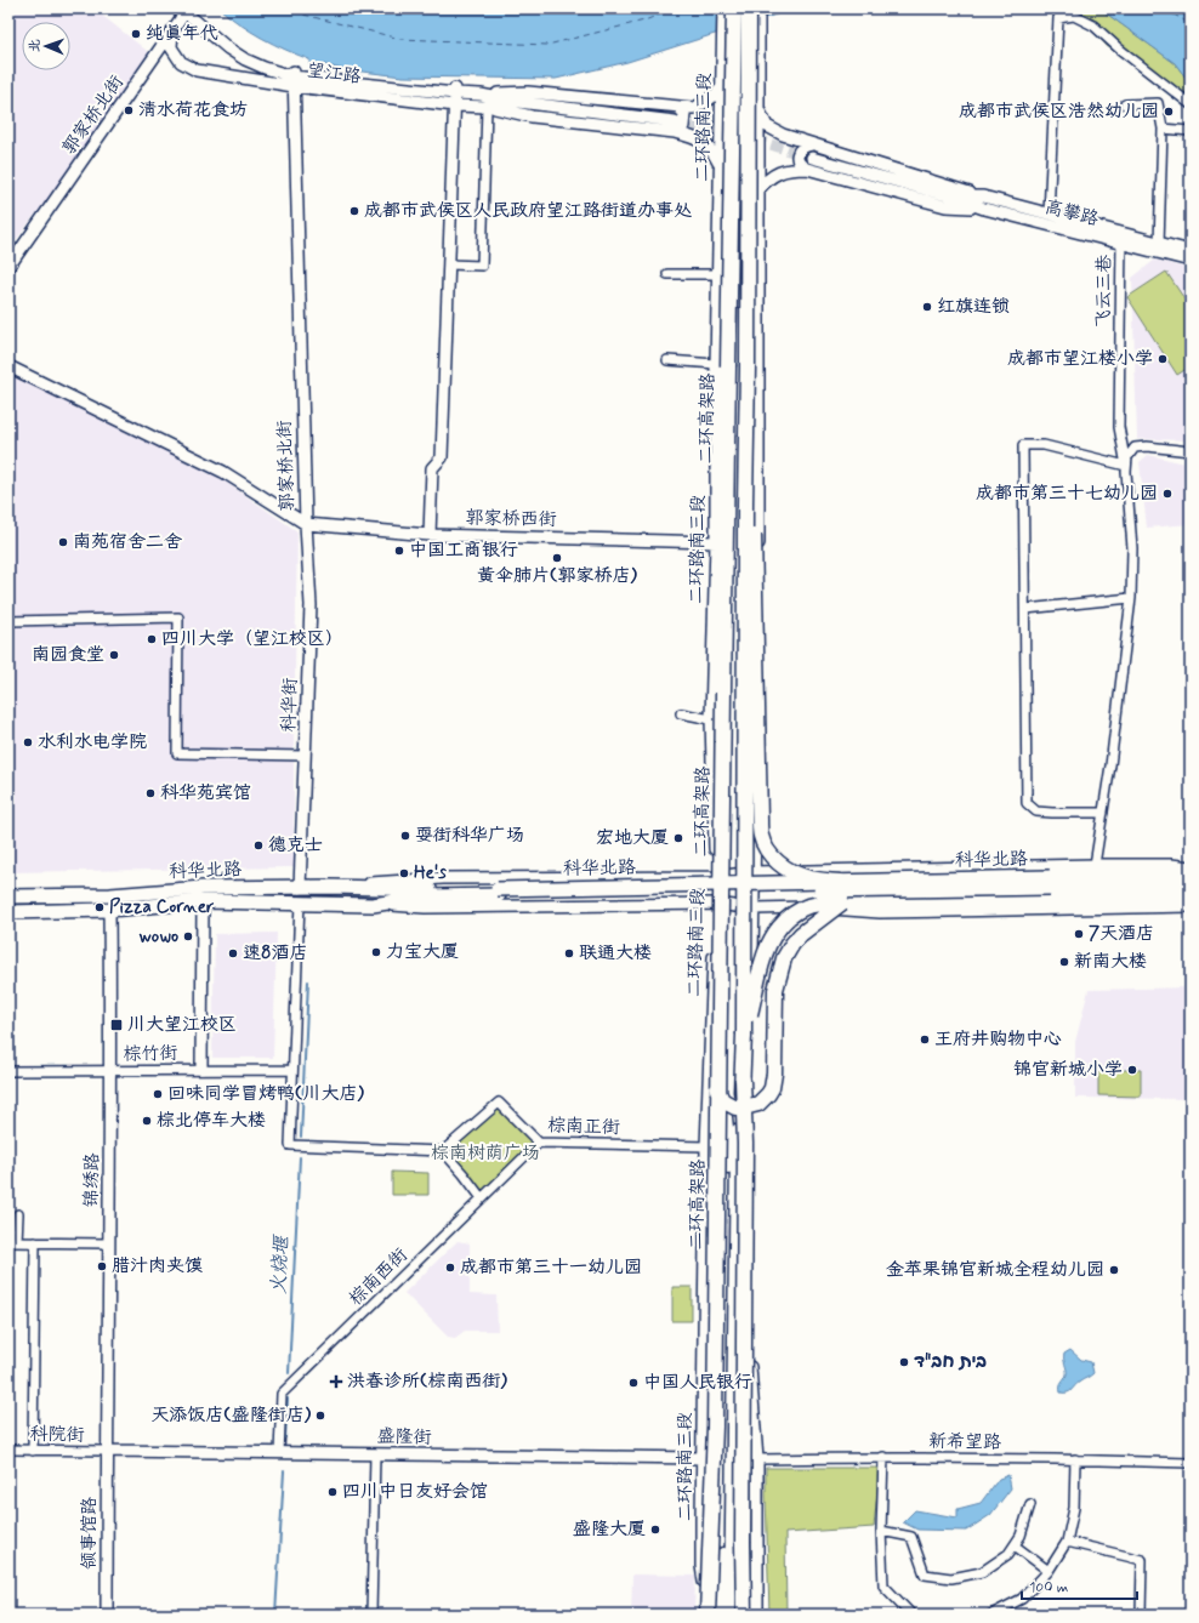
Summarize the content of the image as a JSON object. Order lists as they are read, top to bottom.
{
  "streets": {
    "highway": ["二环高架路"],
    "main road": ["科华北路"],
    "street": [
      "望江路",
      "郭家桥北街",
      "二环路南三段",
      "高攀路",
      "飞云三巷",
      "郭家桥西街",
      "科华街",
      "棕竹街",
      "棕南正街",
      "锦绣路",
      "棕南西街",
      "科院街",
      "盛隆街",
      "新希望路",
      "领事馆路"
    ]
  },
  "crossings": [
    ["望江路", "郭家桥北街"],
    ["郭家桥北街", "郭家桥西街"],
    ["郭家桥北街", "科华街"],
    ["二环路南三段", "二环高架路"],
    ["二环路南三段", "郭家桥西街"],
    ["二环路南三段", "棕南正街"],
    ["二环路南三段", "盛隆街"],
    ["高攀路", "飞云三巷"],
    ["郭家桥西街", "科华街"],
    ["科华街", "科华北路"],
    ["科华北路", "锦绣路"],
    ["棕竹街", "锦绣路"],
    ["棕南正街", "棕南西街"],
    ["锦绣路", "科院街"],
    ["锦绣路", "盛隆街"],
    ["锦绣路", "领事馆路"],
    ["棕南西街", "盛隆街"],
    ["科院街", "盛隆街"],
    ["科院街", "领事馆路"],
    ["盛隆街", "领事馆路"]
  ],
  "water": ["火烧堰"],
  "parks": ["棕南树荫广场"],
  "places": {
    "other": [
      "纯真年代",
      "清水荷花食坊",
      "成都市武侯区浩然幼儿园",
      "成都市武侯区人民政府望江路街道办事处",
      "红旗连锁",
      "成都市望江楼小学",
      "成都市第三十七幼儿园",
      "南苑宿舍二舍",
      "中国工商银行",
      "黄伞肺片(郭家桥店)",
      "四川大学（望江校区）",
      "南园食堂",
      "水利水电学院",
      "科华苑宾馆",
      "耍街科华广场",
      "宏地大厦",
      "德克士",
      "He's",
      "Pizza Corner",
      "7天酒店",
      "wowo",
      "力宝大厦",
      "速8酒店",
      "联通大楼",
      "新南大楼",
      "王府井购物中心",
      "锦官新城小学",
      "回味同学冒烤鸭(川大店)",
      "棕北停车大楼",
      "腊汁肉夹馍",
      "成都市第三十一幼儿园",
      "金苹果锦官新城全程幼儿园",
      "בית חב\"ד",
      "中国人民银行",
      "天添饭店(盛隆街店)",
      "四川中日友好会馆",
      "盛隆大厦"
    ],
    "transit": ["川大望江校区"],
    "health": ["洪春诊所(棕南西街)"]
  },
  "scale_bar": "100 m",
  "north": "left"
}
